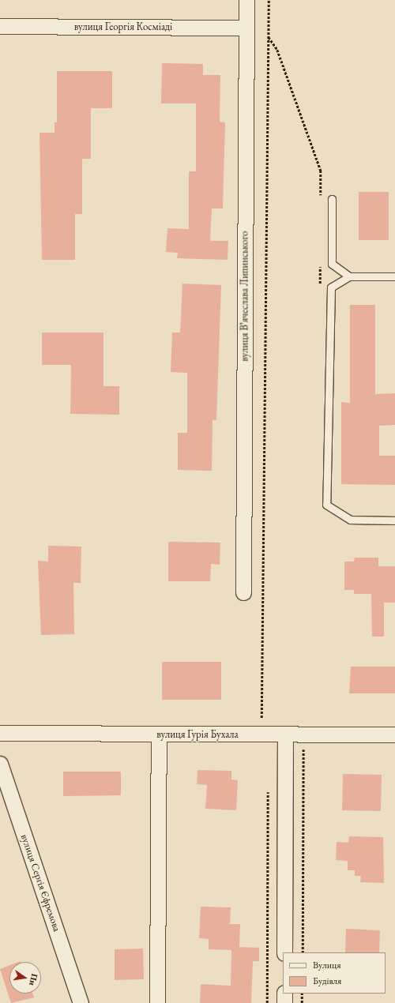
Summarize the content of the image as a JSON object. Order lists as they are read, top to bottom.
{
  "streets": {
    "street": [
      "вулиця Георгія Косміаді",
      "вулиця Вʼячеслава Липинського",
      "вулиця Гурія Бухала",
      "вулиця Сергія Єфремова"
    ]
  },
  "crossings": [
    ["вулиця Георгія Косміаді", "вулиця Вʼячеслава Липинського"]
  ],
  "legend": ["Вулиця", "Будівля"],
  "north": "right"
}
